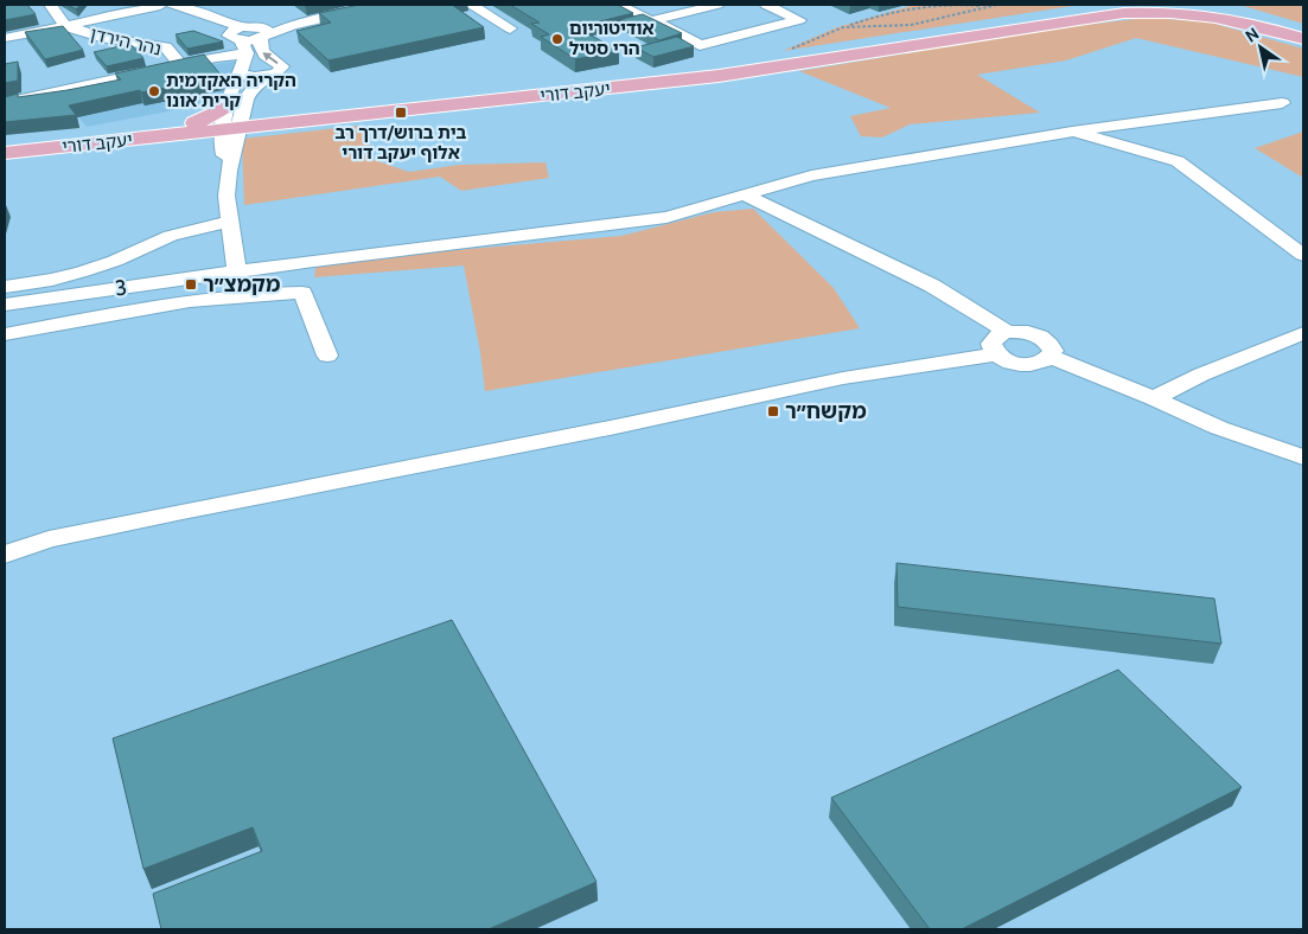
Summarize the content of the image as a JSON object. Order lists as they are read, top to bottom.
{
  "streets": {
    "main road": ["יעקב דורי"],
    "street": ["נהר הירדן", "3"]
  },
  "places": {
    "other": ["אודיטוריום הרי סטיל", "הקריה האקדמית קרית אונו"],
    "transit": ["בית ברוש/דרך רב אלוף יעקב דורי", "מקמצ״ר", "מקשח״ר"]
  },
  "north": "top left"
}
